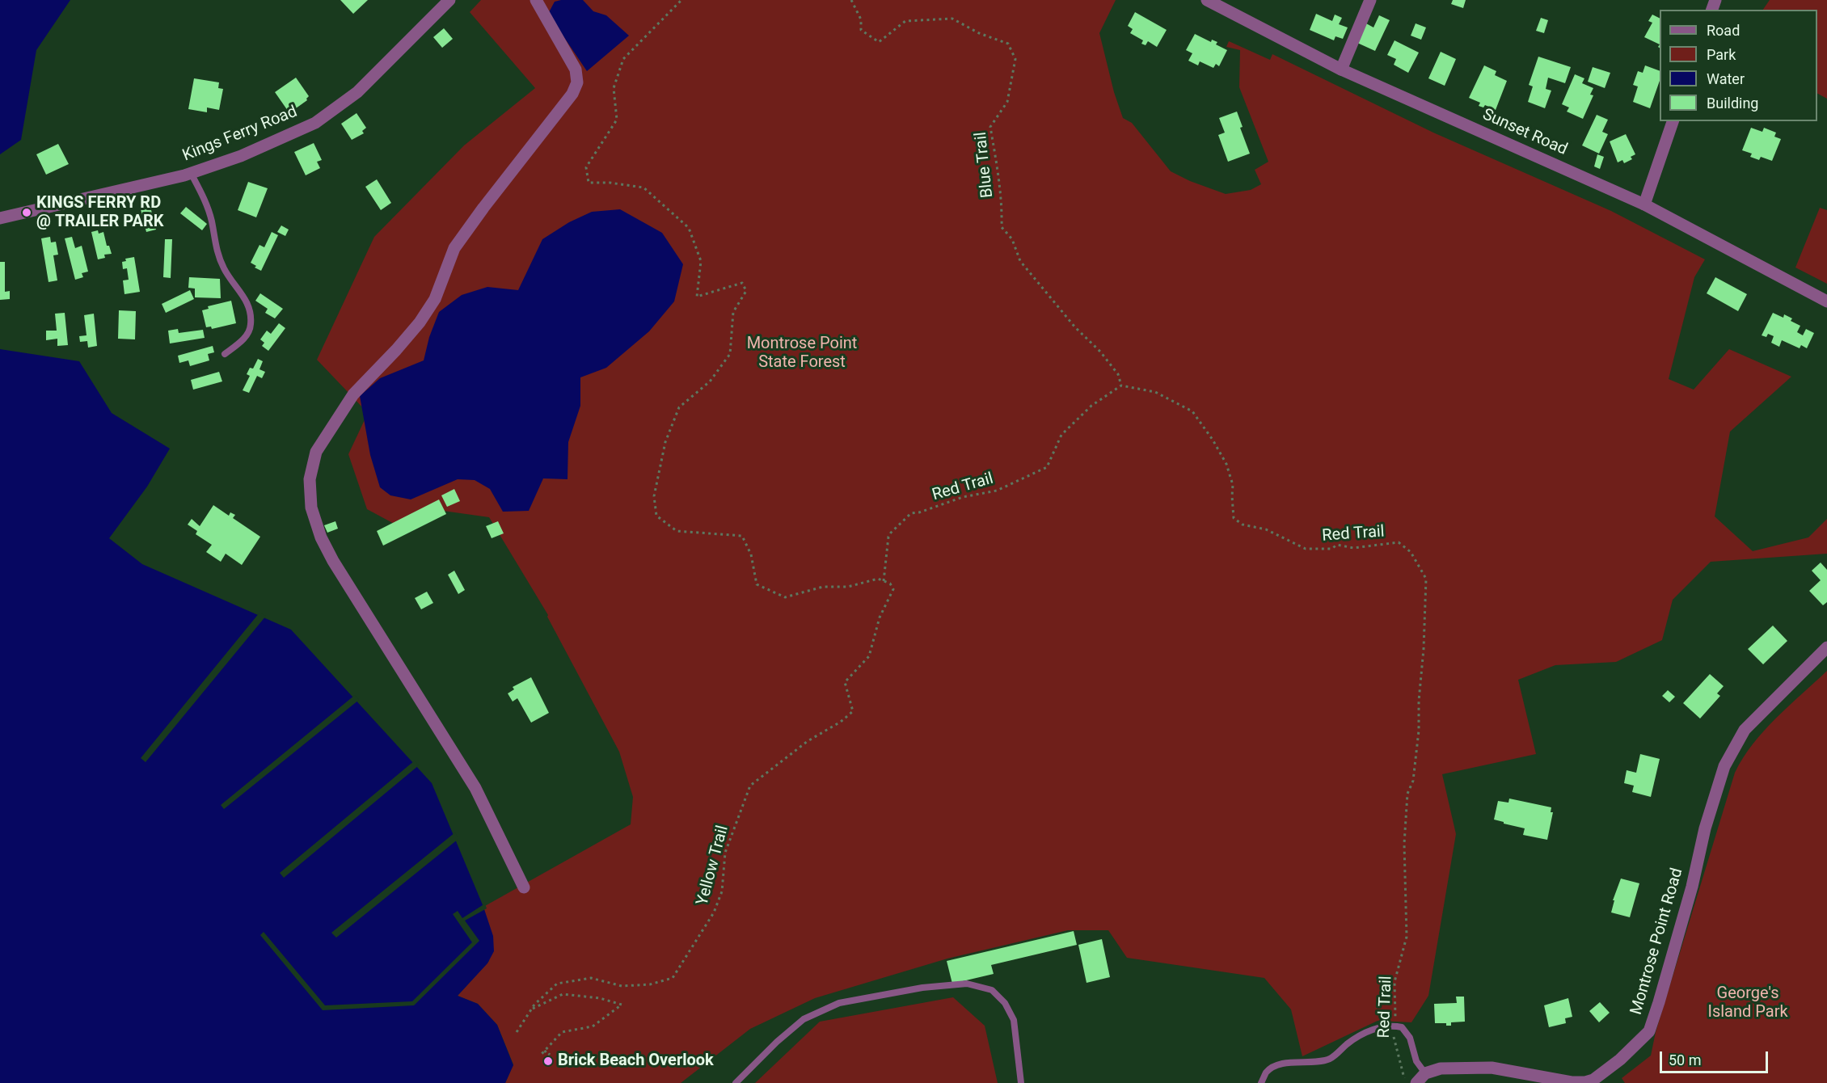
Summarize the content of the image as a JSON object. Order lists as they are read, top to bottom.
{
  "streets": {
    "street": ["Sunset Road", "Kings Ferry Road", "Montrose Point Road"],
    "path": ["Blue Trail", "Red Trail", "Yellow Trail"]
  },
  "crossings": [
    ["Blue Trail", "Red Trail"],
    ["Red Trail", "Yellow Trail"]
  ],
  "parks": ["Montrose Point State Forest", "George's Island Park"],
  "places": ["KINGS FERRY RD @ TRAILER PARK", "Brick Beach Overlook"],
  "legend": [
    "Road",
    "Park",
    "Water",
    "Building"
  ],
  "scale_bar": "50 m"
}
